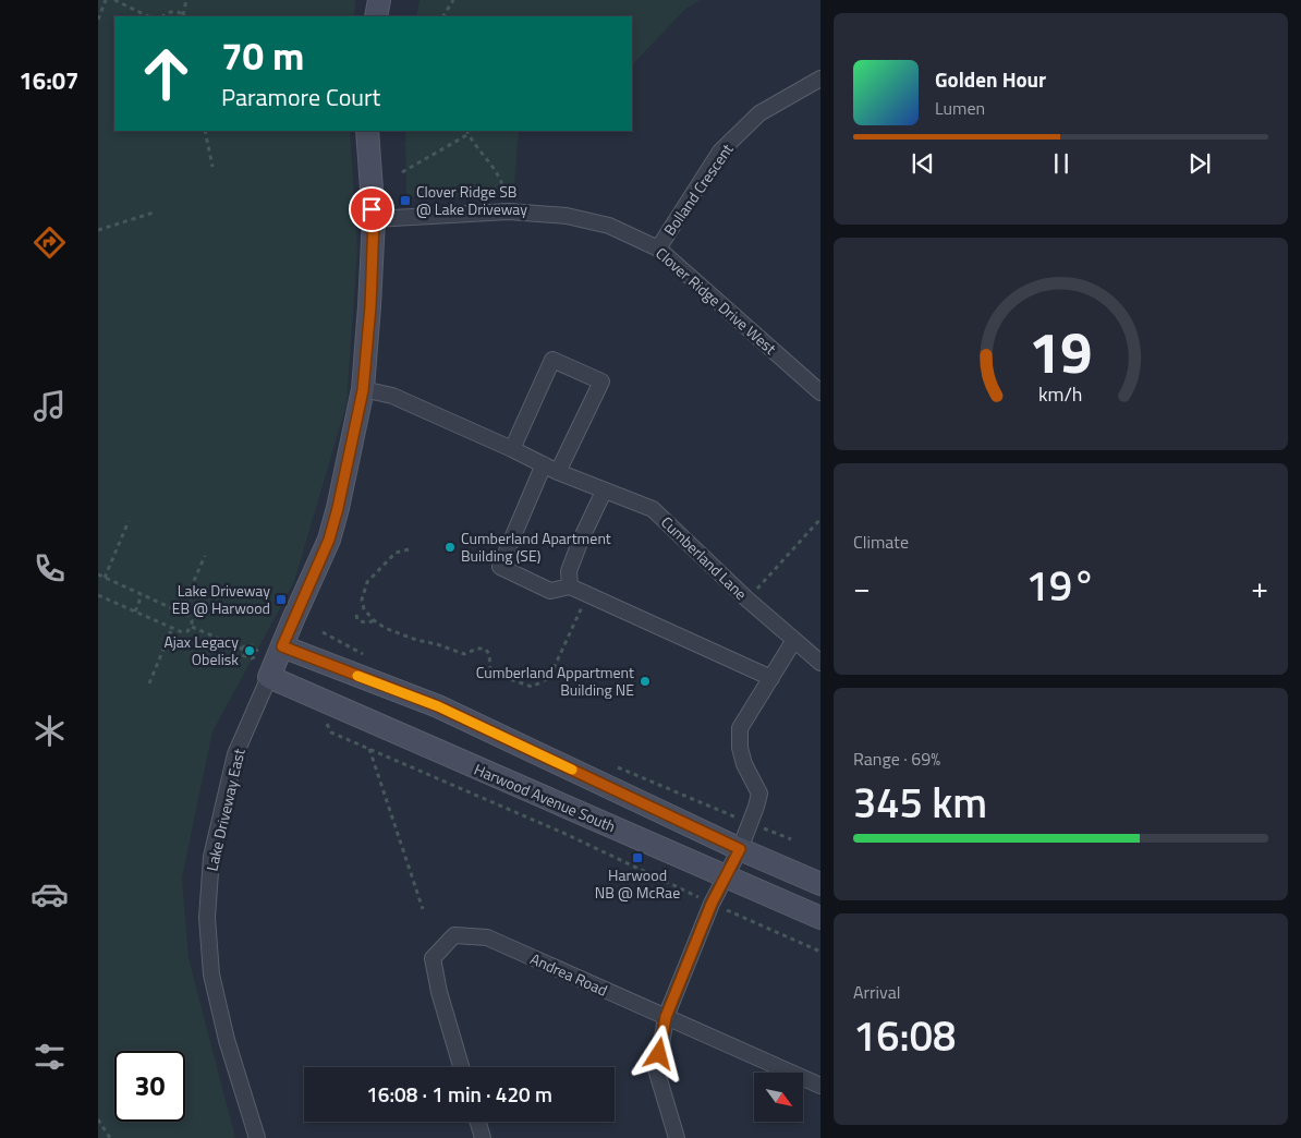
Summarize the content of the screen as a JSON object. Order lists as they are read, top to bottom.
{
  "streets": {
    "main road": ["Harwood Avenue South"],
    "street": [
      "Bolland Crescent",
      "Clover Ridge Drive West",
      "Cumberland Lane",
      "Lake Driveway East",
      "Andrea Road"
    ]
  },
  "crossings": [
    ["Bolland Crescent", "Clover Ridge Drive West"],
    ["Harwood Avenue South", "Lake Driveway East"]
  ],
  "places": {
    "transit": ["Clover Ridge SB @ Lake Driveway", "Lake Driveway EB @ Harwood", "Harwood NB @ McRae"],
    "other": ["Cumberland Apartment Building (SE)", "Ajax Legacy Obelisk", "Cumberland Appartment Building NE"]
  },
  "north": "bottom right",
  "page": {
    "tabs": "16:07",
    "turn": ["70 m", "Paramore Court"],
    "song": ["Golden Hour", "Lumen"],
    "tile": [
      "Climate",
      ["Range · 69%", "345 km"],
      ["Arrival", "16:08"]
    ],
    "heat": ["−", "19°", "+"],
    "limit": "30",
    "trip": "16:08 · 1 min · 420 m",
    "gauge": ["19", "km/h"]
  }
}
